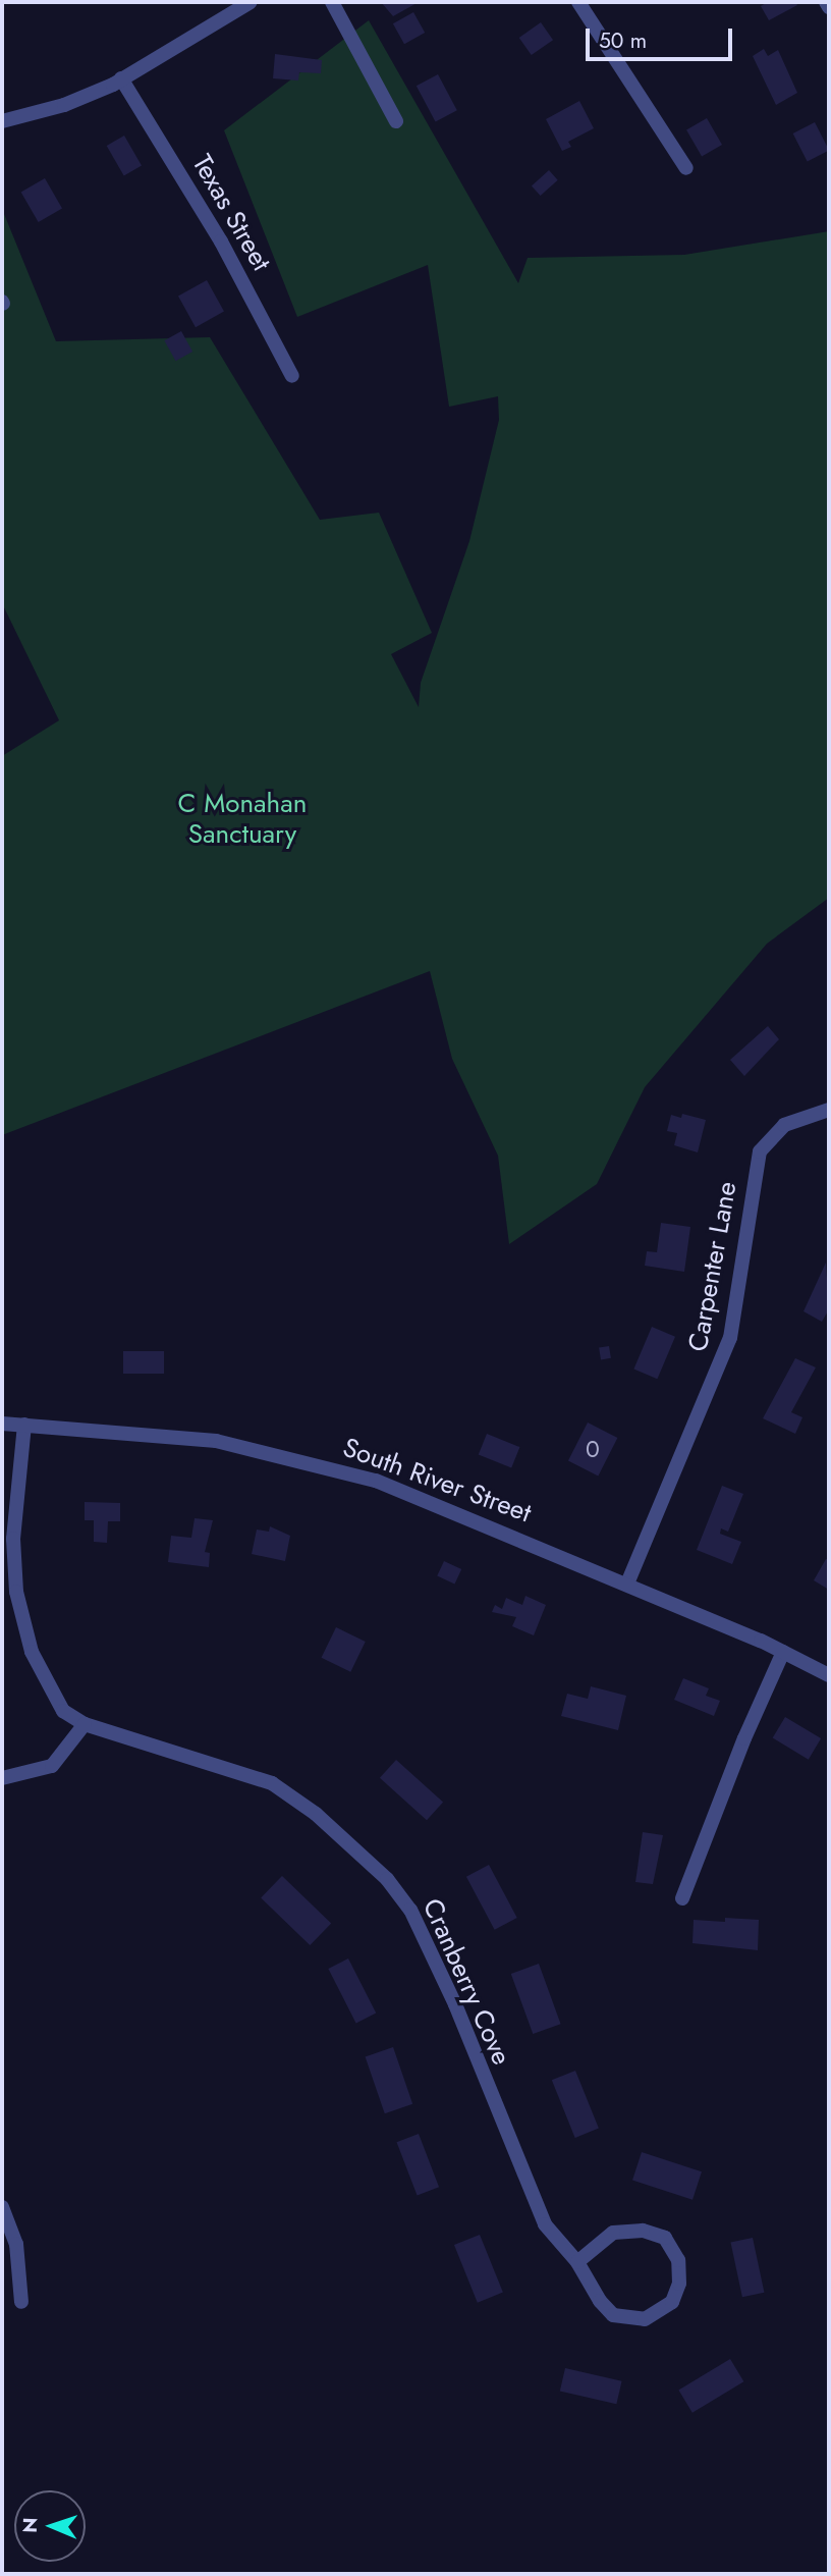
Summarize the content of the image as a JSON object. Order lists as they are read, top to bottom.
{
  "streets": {
    "street": [
      "Texas Street",
      "Carpenter Lane",
      "South River Street",
      "Cranberry Cove"
    ]
  },
  "crossings": [
    ["Carpenter Lane", "South River Street"],
    ["South River Street", "Cranberry Cove"]
  ],
  "parks": ["C Monahan Sanctuary"],
  "house_numbers": ["0"],
  "scale_bar": "50 m",
  "north": "left"
}
